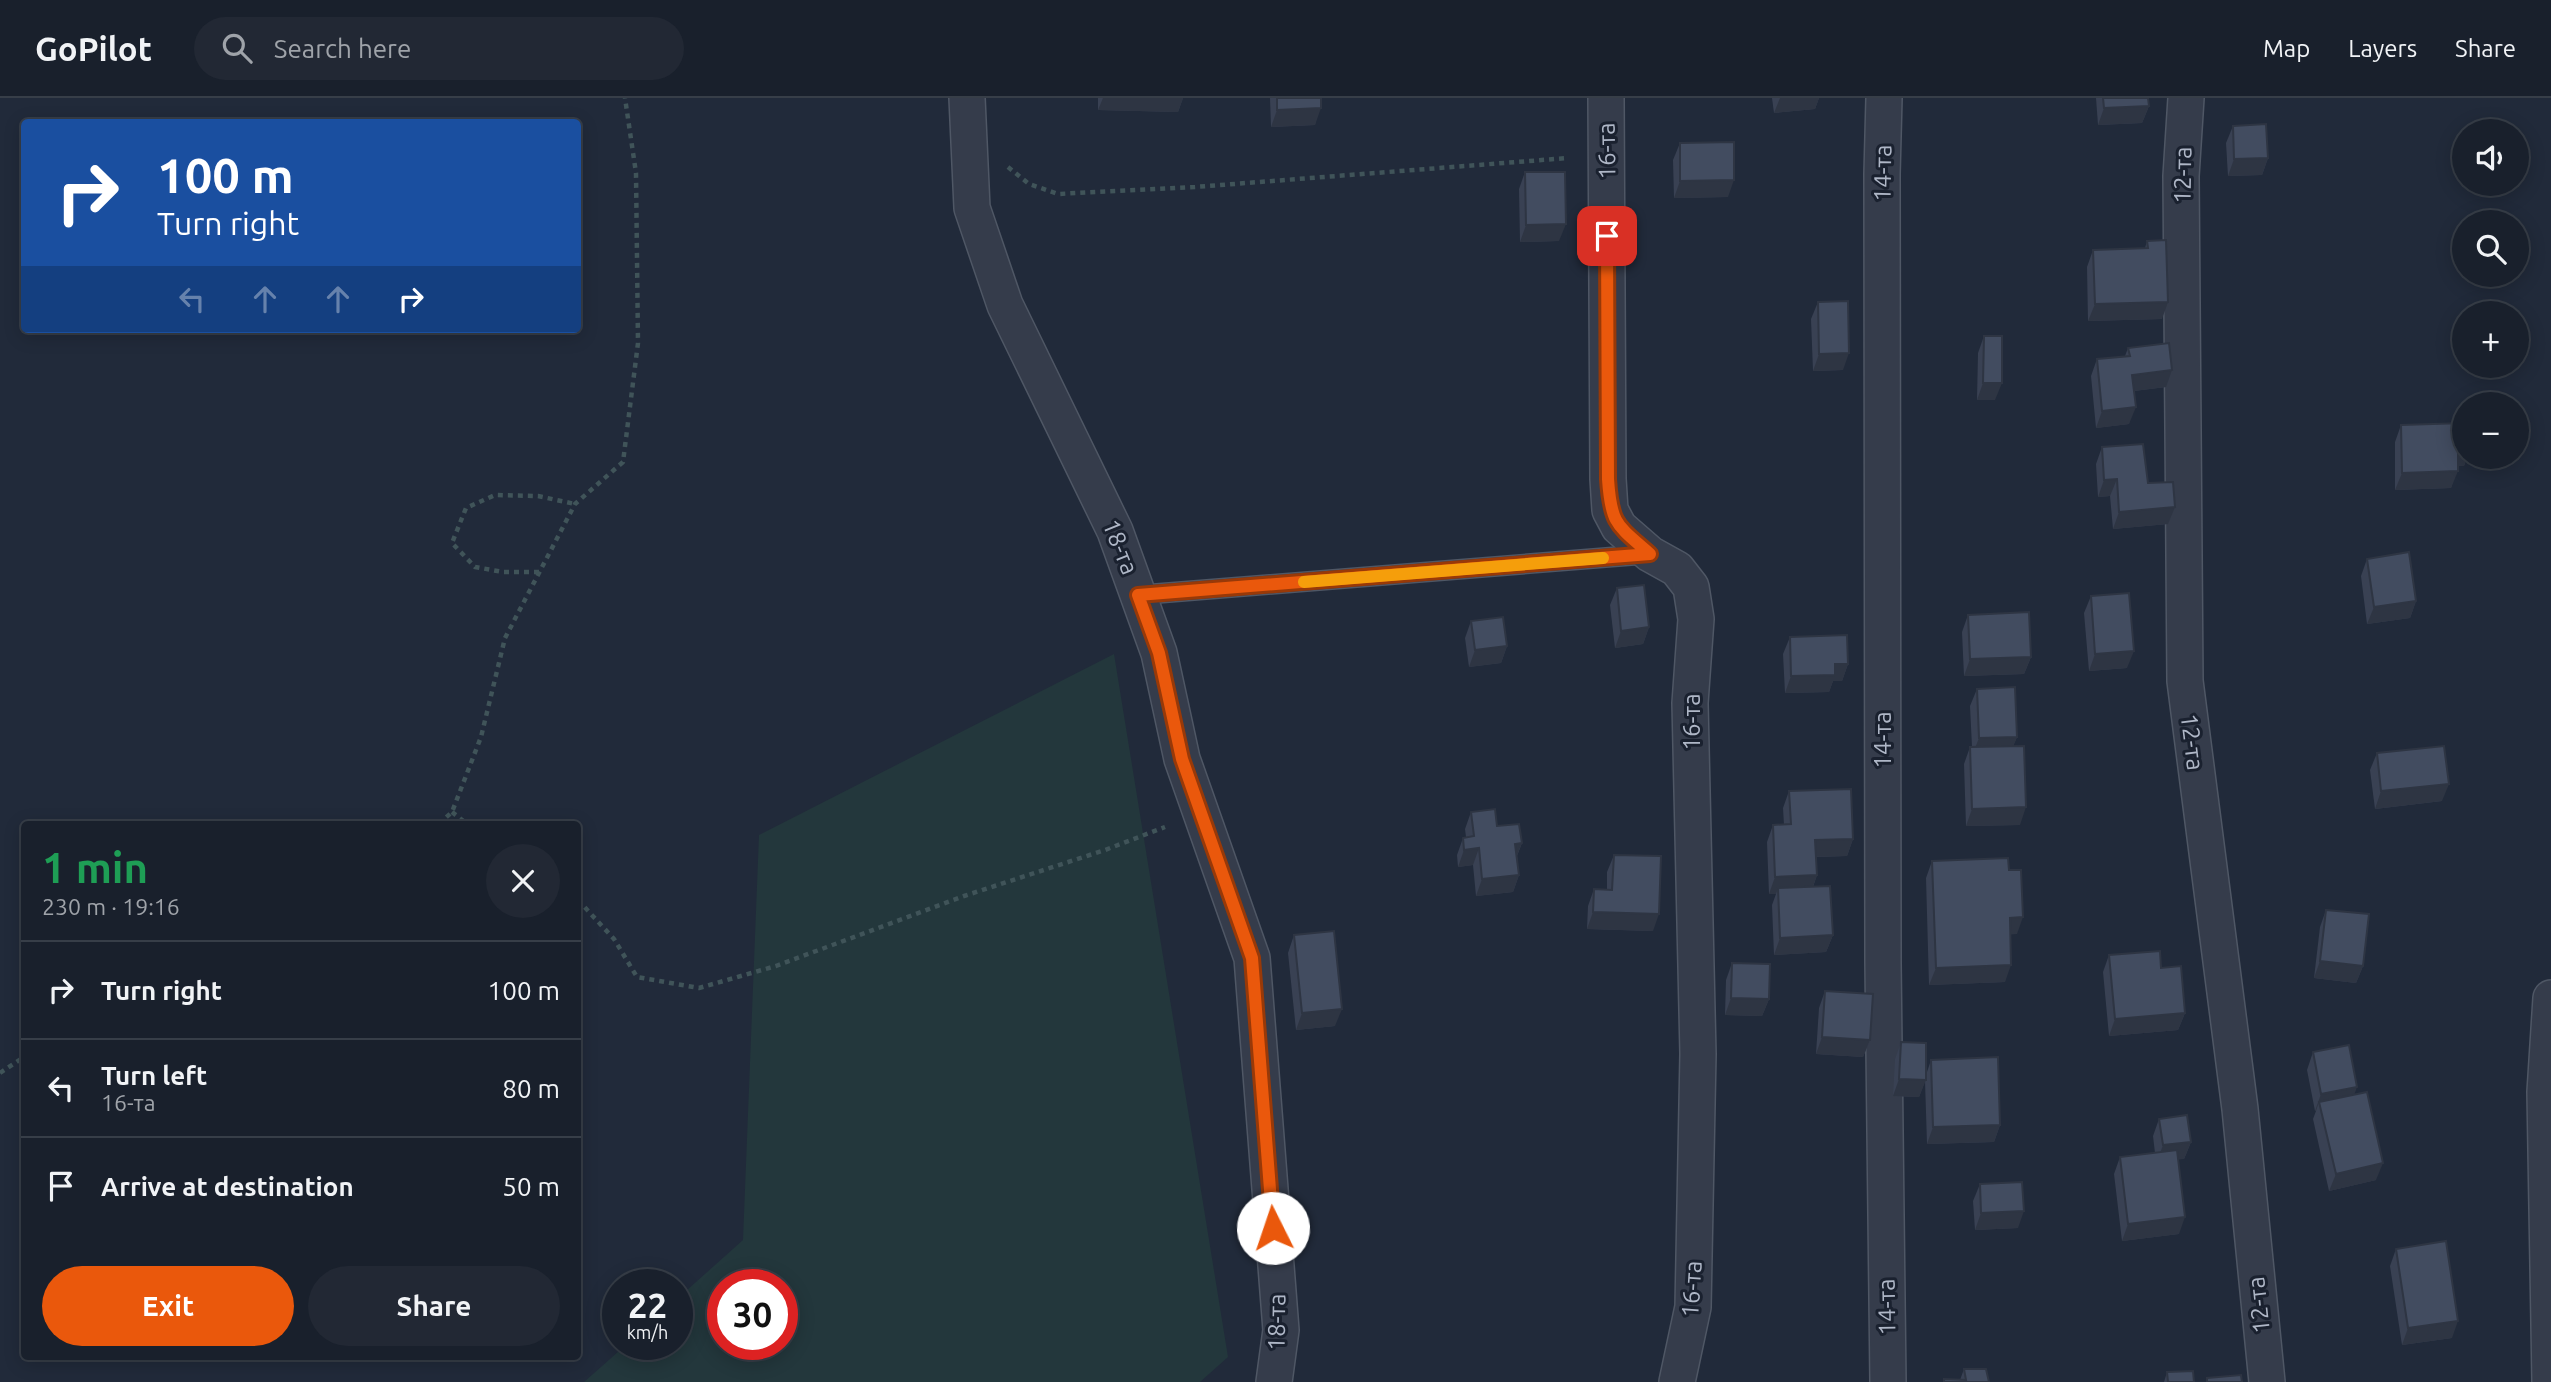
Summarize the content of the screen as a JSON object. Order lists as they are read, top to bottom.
{
  "streets": {
    "street": [
      "16-та",
      "14-та",
      "12-та",
      "18-та"
    ]
  },
  "page": {
    "header": "GoPilot",
    "search": "Search here",
    "nav": ["Map", "Layers", "Share"],
    "map_buttons": ["+", "−"],
    "turn": ["100 m", "Turn right"],
    "heading": ["1 min", "230 m · 19:16"],
    "list": [
      {
        "name": "Turn right",
        "value": "100 m"
      },
      {
        "name": "Turn left",
        "note": "16-та",
        "value": "80 m"
      },
      {
        "name": "Arrive at destination",
        "value": "50 m"
      }
    ],
    "buttons": ["Exit", "Share"],
    "speed": "22 km/h",
    "limit": "30"
  }
}
